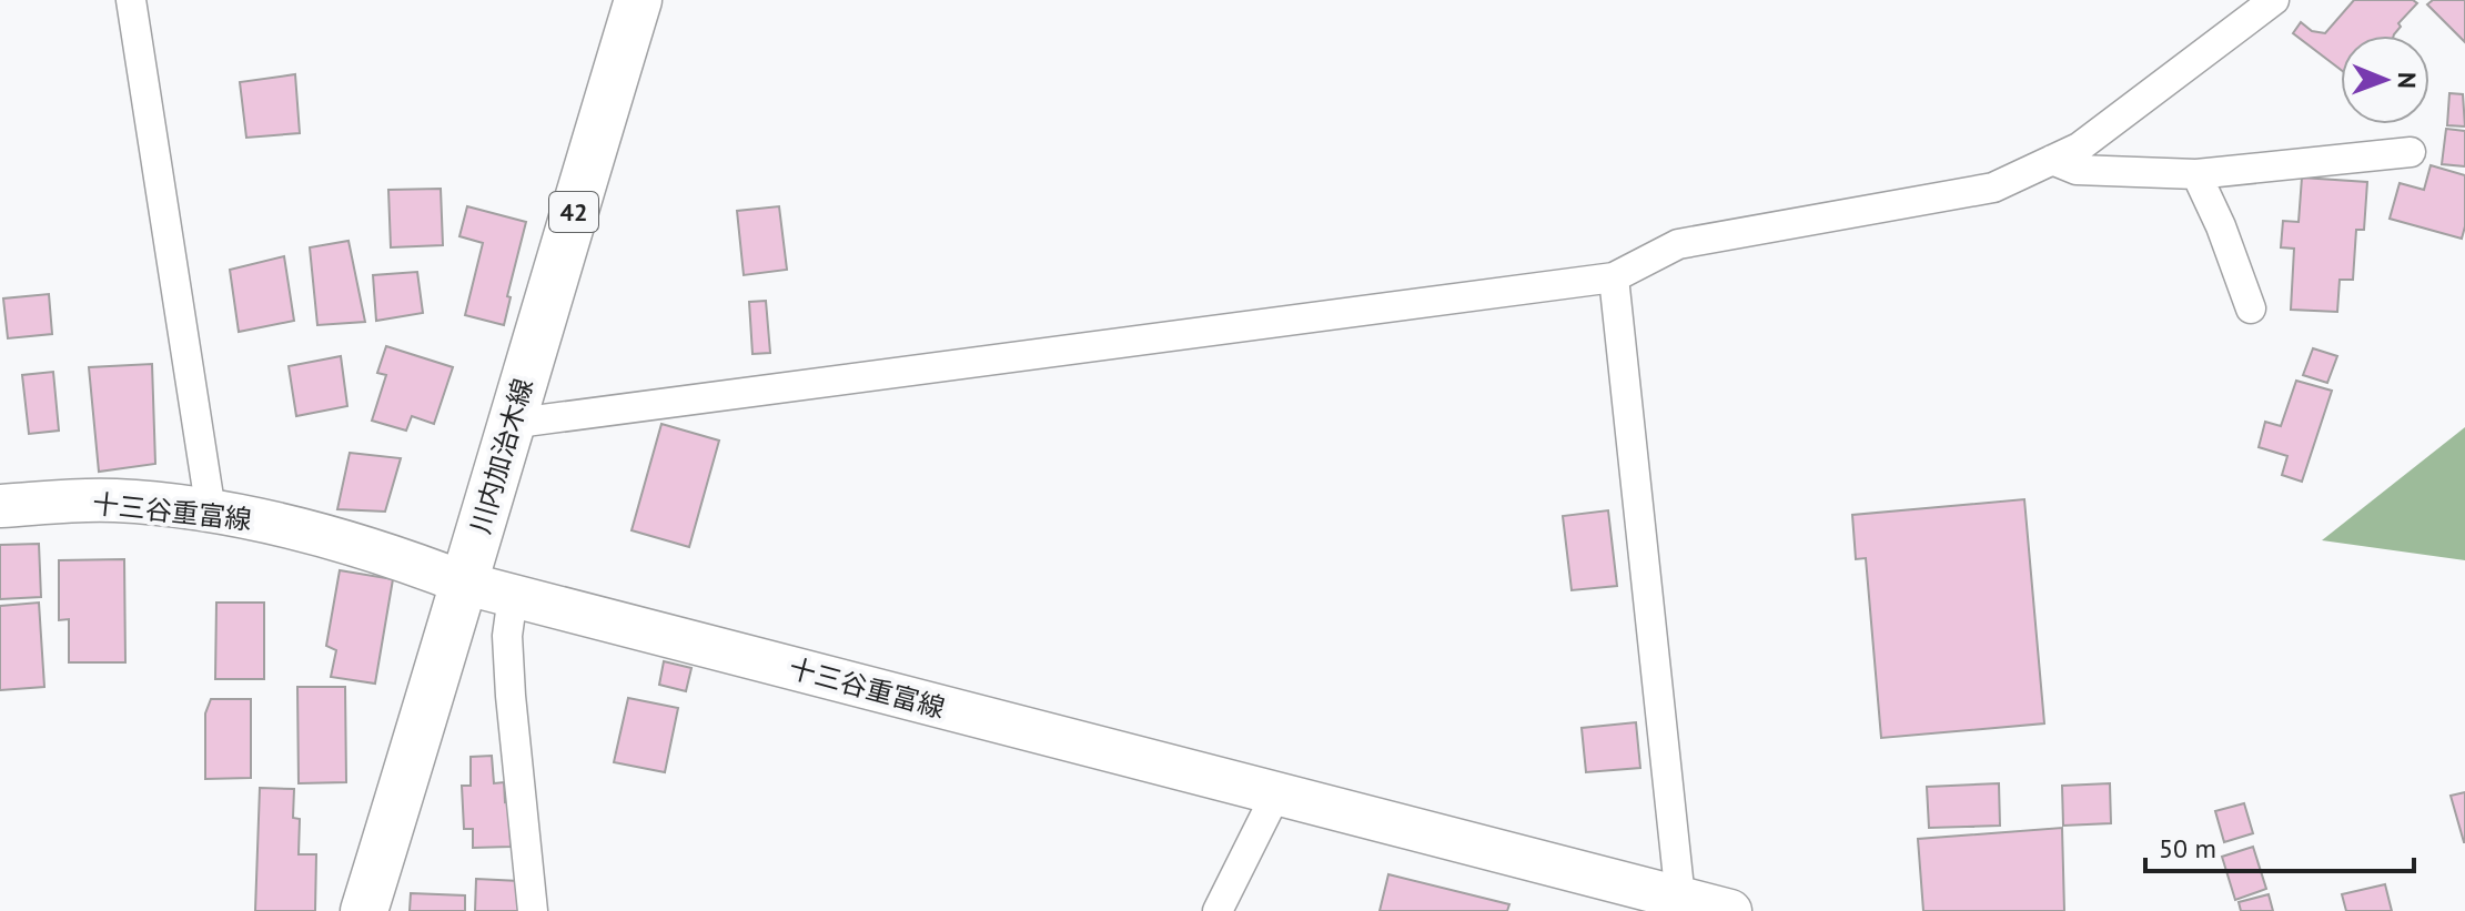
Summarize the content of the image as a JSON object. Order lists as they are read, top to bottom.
{
  "streets": {
    "main road": ["42", "川内加治木線", "十三谷重富線"]
  },
  "crossings": [
    ["川内加治木線", "十三谷重富線"]
  ],
  "scale_bar": "50 m",
  "north": "right"
}
